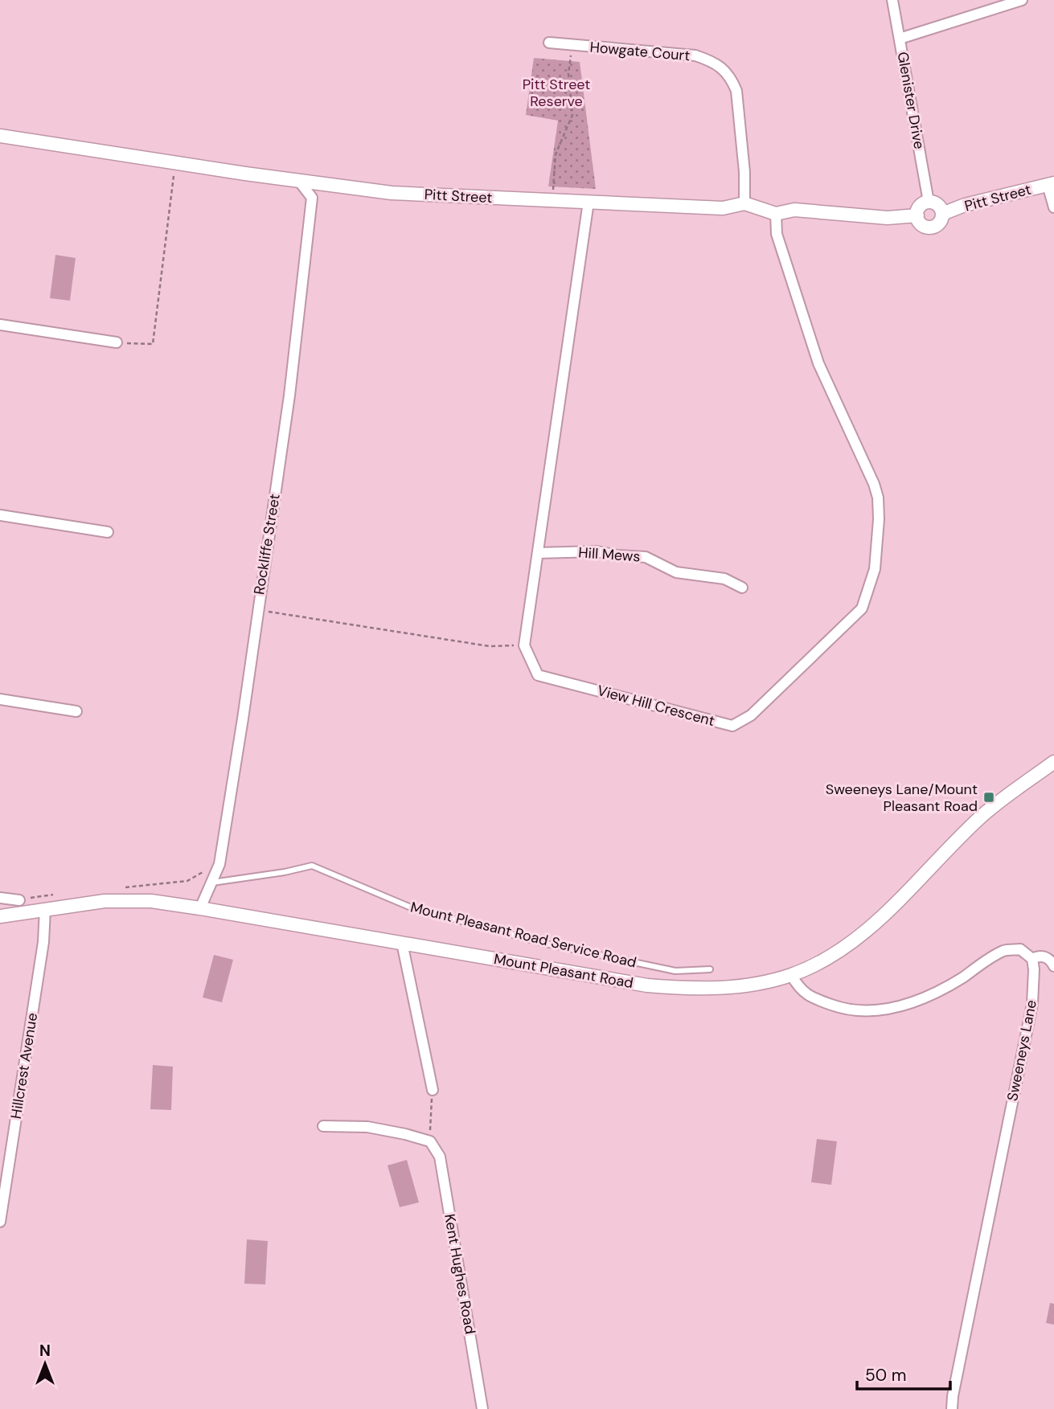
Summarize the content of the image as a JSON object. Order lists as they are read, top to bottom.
{
  "streets": {
    "street": [
      "Howgate Court",
      "Glenister Drive",
      "Pitt Street",
      "Rockliffe Street",
      "Hill Mews",
      "View Hill Crescent",
      "Mount Pleasant Road",
      "Sweeneys Lane",
      "Hillcrest Avenue",
      "Kent Hughes Road"
    ],
    "lane": ["Mount Pleasant Road Service Road"]
  },
  "crossings": [
    ["Howgate Court", "Pitt Street"],
    ["Glenister Drive", "Pitt Street"],
    ["Pitt Street", "Rockliffe Street"],
    ["Pitt Street", "View Hill Crescent"],
    ["Rockliffe Street", "Mount Pleasant Road Service Road"],
    ["Rockliffe Street", "Mount Pleasant Road"],
    ["Mount Pleasant Road", "Hillcrest Avenue"]
  ],
  "parks": ["Pitt Street Reserve"],
  "places": {
    "transit": ["Sweeneys Lane/Mount Pleasant Road"]
  },
  "scale_bar": "50 m",
  "north": "top"
}
